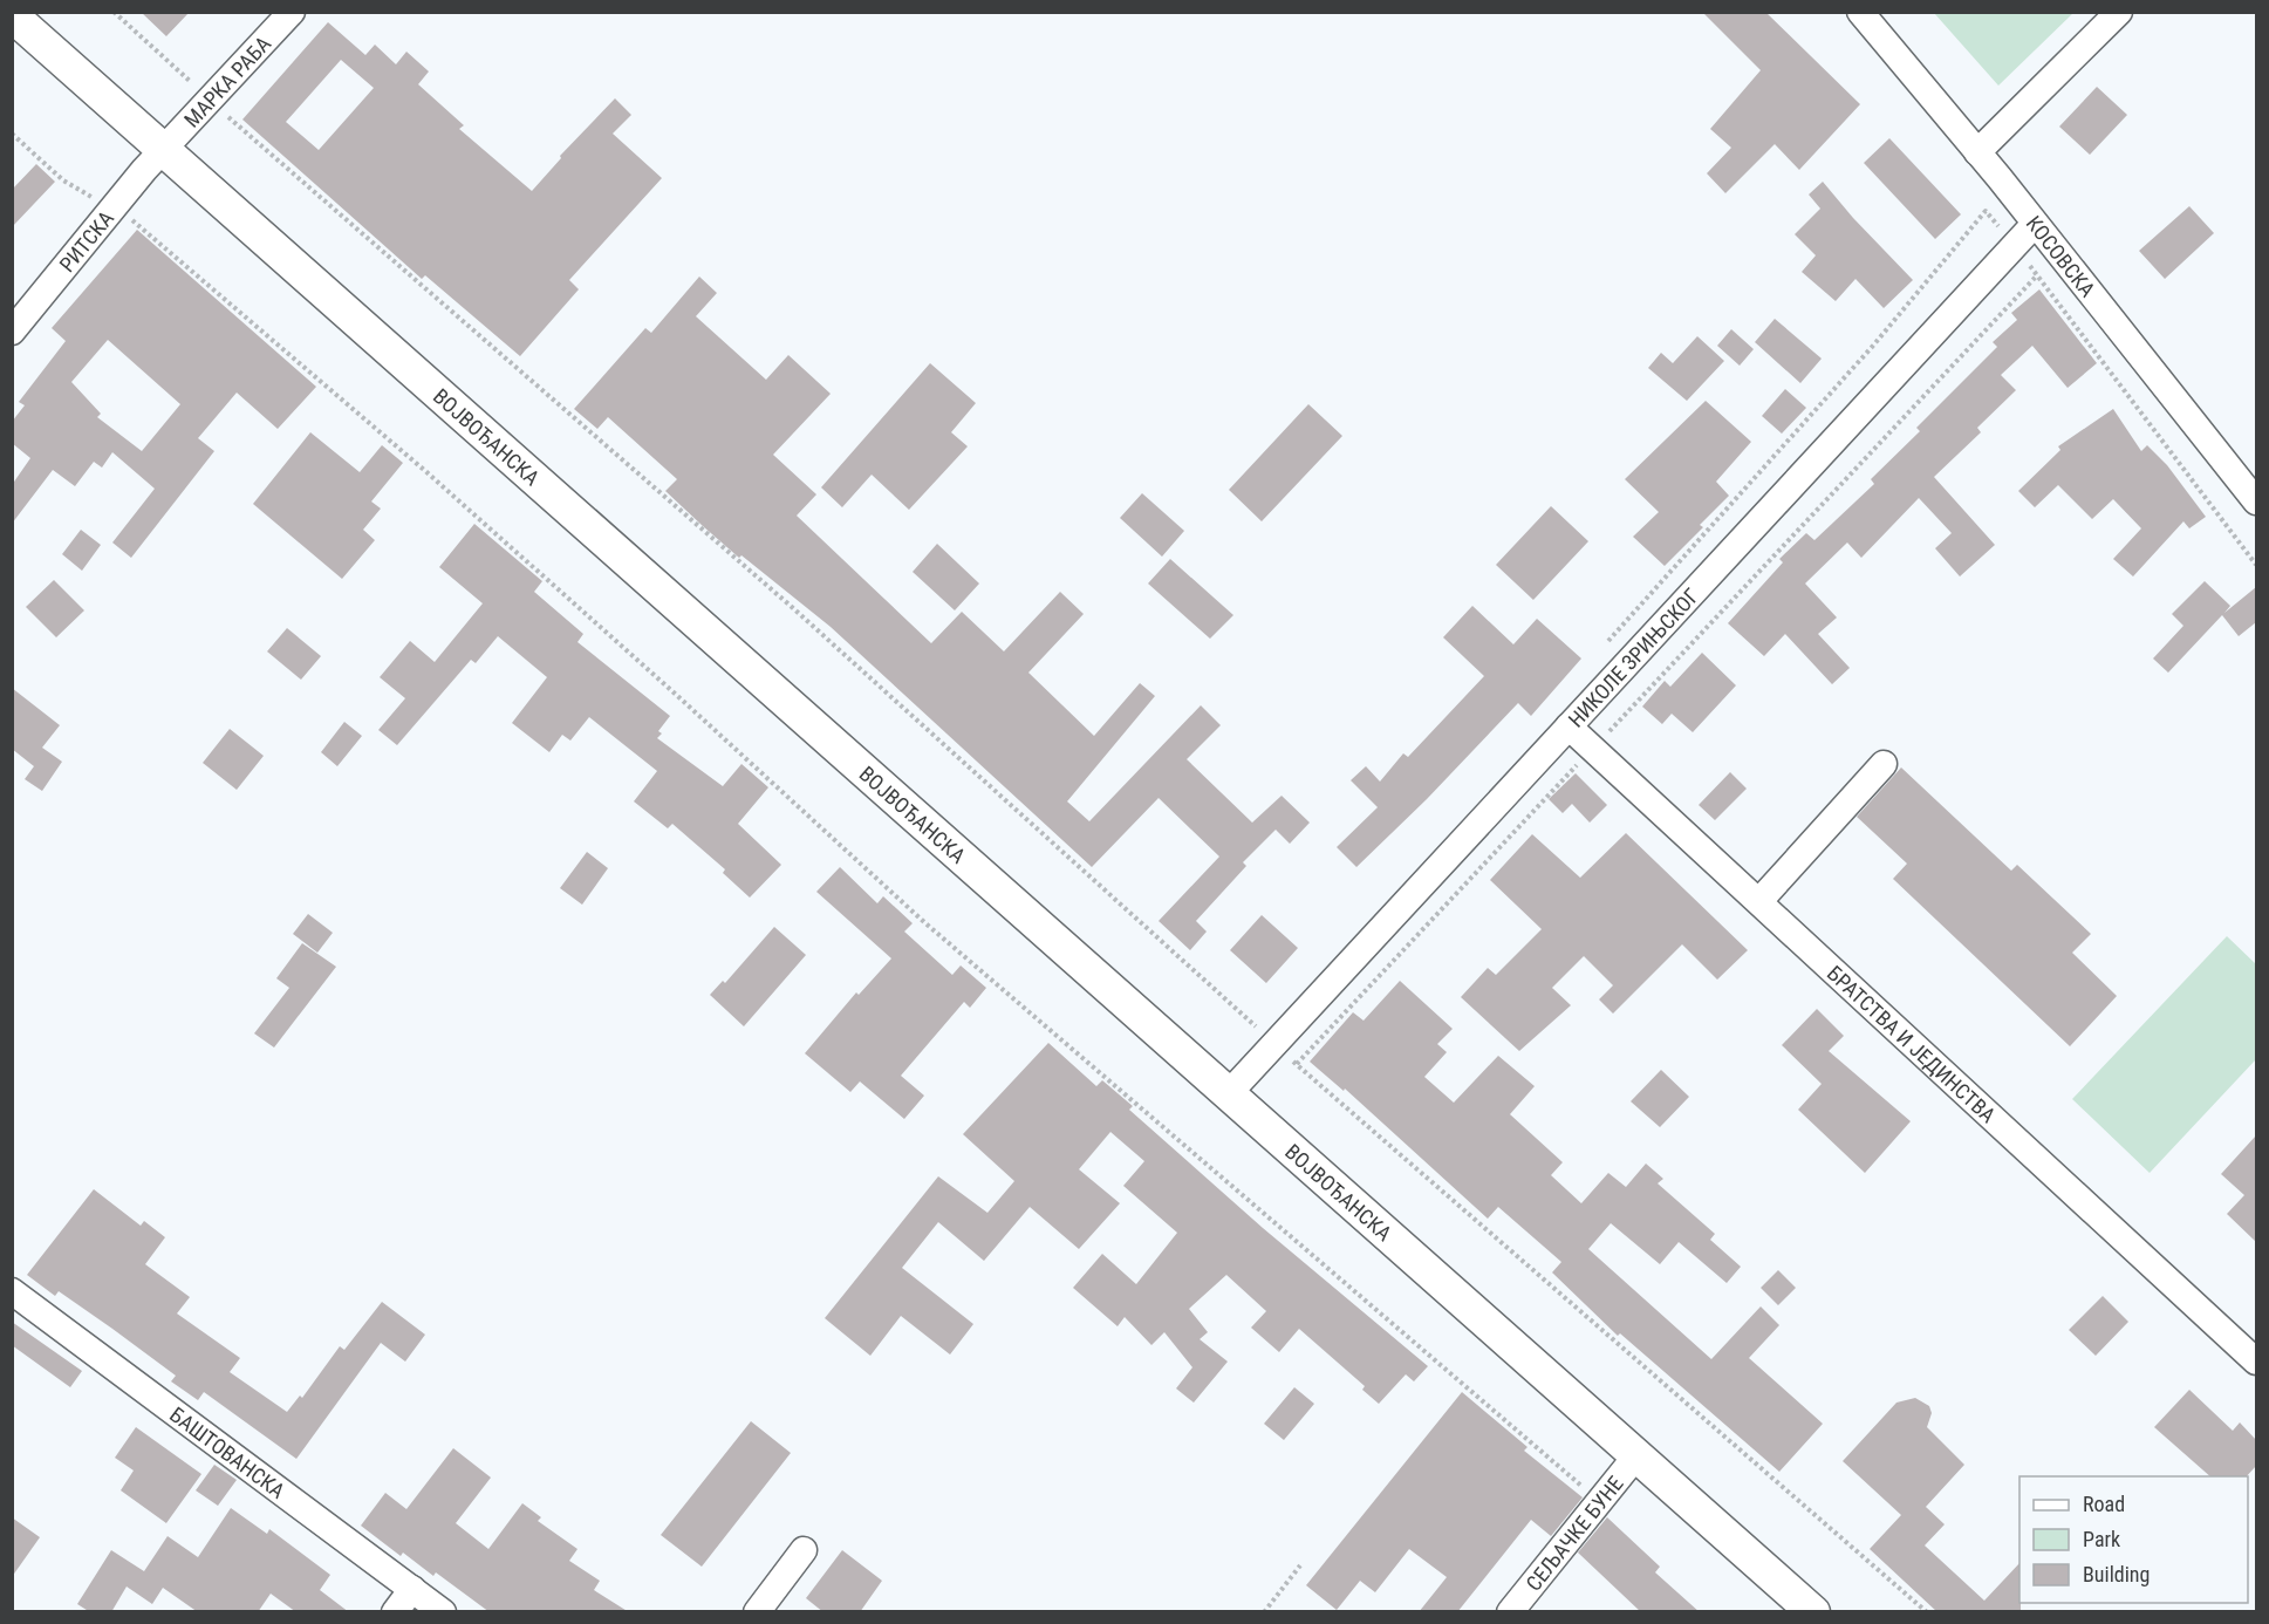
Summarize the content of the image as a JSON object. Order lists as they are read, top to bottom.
{
  "streets": {
    "main road": ["ВОЈВОЂАНСКА"],
    "street": [
      "МАРКА РАБА",
      "РИТСКА",
      "КОСОВСКА",
      "НИКОЛЕ ЗРИЊСКОГ",
      "БРАТСТВА И ЈЕДИНСТВА",
      "БАШТОВАНСКА",
      "СЕЉАЧКЕ БУНЕ"
    ]
  },
  "crossings": [
    ["МАРКА РАБА", "РИТСКА"],
    ["МАРКА РАБА", "ВОЈВОЂАНСКА"],
    ["РИТСКА", "ВОЈВОЂАНСКА"],
    ["КОСОВСКА", "НИКОЛЕ ЗРИЊСКОГ"],
    ["ВОЈВОЂАНСКА", "НИКОЛЕ ЗРИЊСКОГ"],
    ["ВОЈВОЂАНСКА", "СЕЉАЧКЕ БУНЕ"],
    ["НИКОЛЕ ЗРИЊСКОГ", "БРАТСТВА И ЈЕДИНСТВА"]
  ],
  "legend": ["Road", "Park", "Building"]
}
